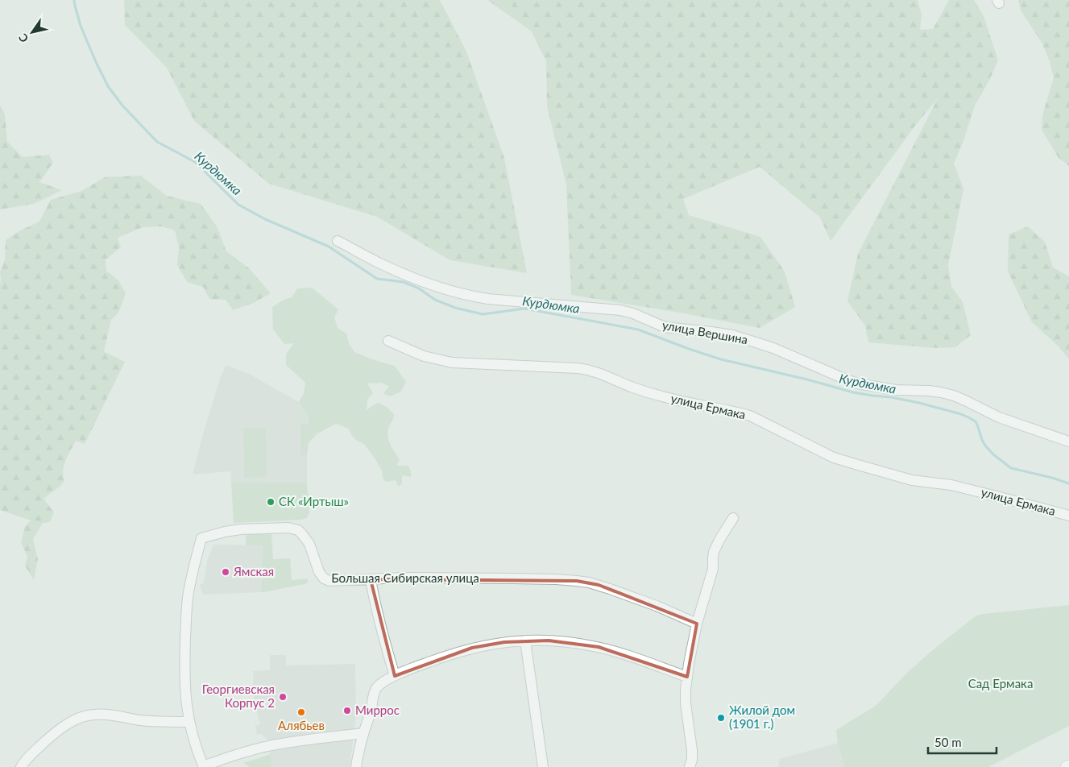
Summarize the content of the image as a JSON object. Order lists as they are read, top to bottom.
{
  "streets": {
    "street": ["улица Вершина", "улица Ермака", "Большая Сибирская улица"]
  },
  "water": ["Курдюмка"],
  "parks": ["Сад Ермака"],
  "places": [
    "СК «Иртыш»",
    "Ямская",
    "Георгиевская Корпус 2",
    "Миррос",
    "Алябьев",
    "Жилой дом (1901 г.)"
  ],
  "scale_bar": "50 m",
  "north": "bottom left"
}
